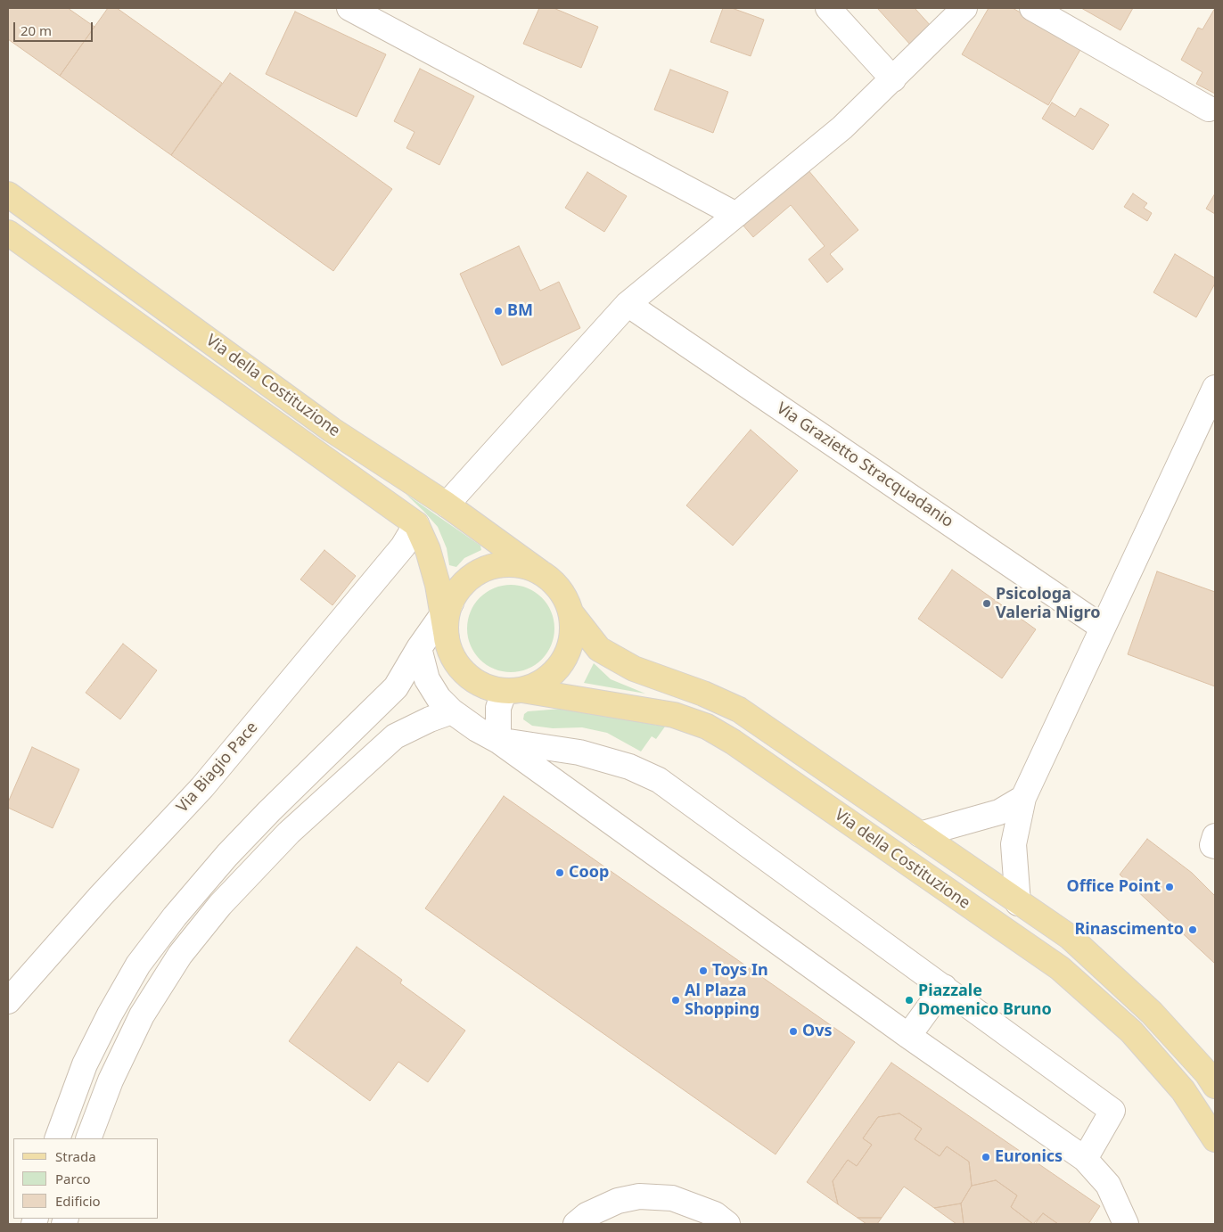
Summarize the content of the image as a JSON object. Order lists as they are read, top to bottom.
{
  "streets": {
    "main road": ["Via della Costituzione"],
    "street": ["Via Grazietto Stracquadanio", "Via Biagio Pace"]
  },
  "crossings": [
    ["Via della Costituzione", "Via Biagio Pace"]
  ],
  "places": [
    "BM",
    "Psicologa Valeria Nigro",
    "Coop",
    "Office Point",
    "Rinascimento",
    "Toys In",
    "Al Plaza Shopping",
    "Piazzale Domenico Bruno",
    "Ovs",
    "Euronics"
  ],
  "legend": ["Strada", "Parco", "Edificio"],
  "scale_bar": "20 m"
}
